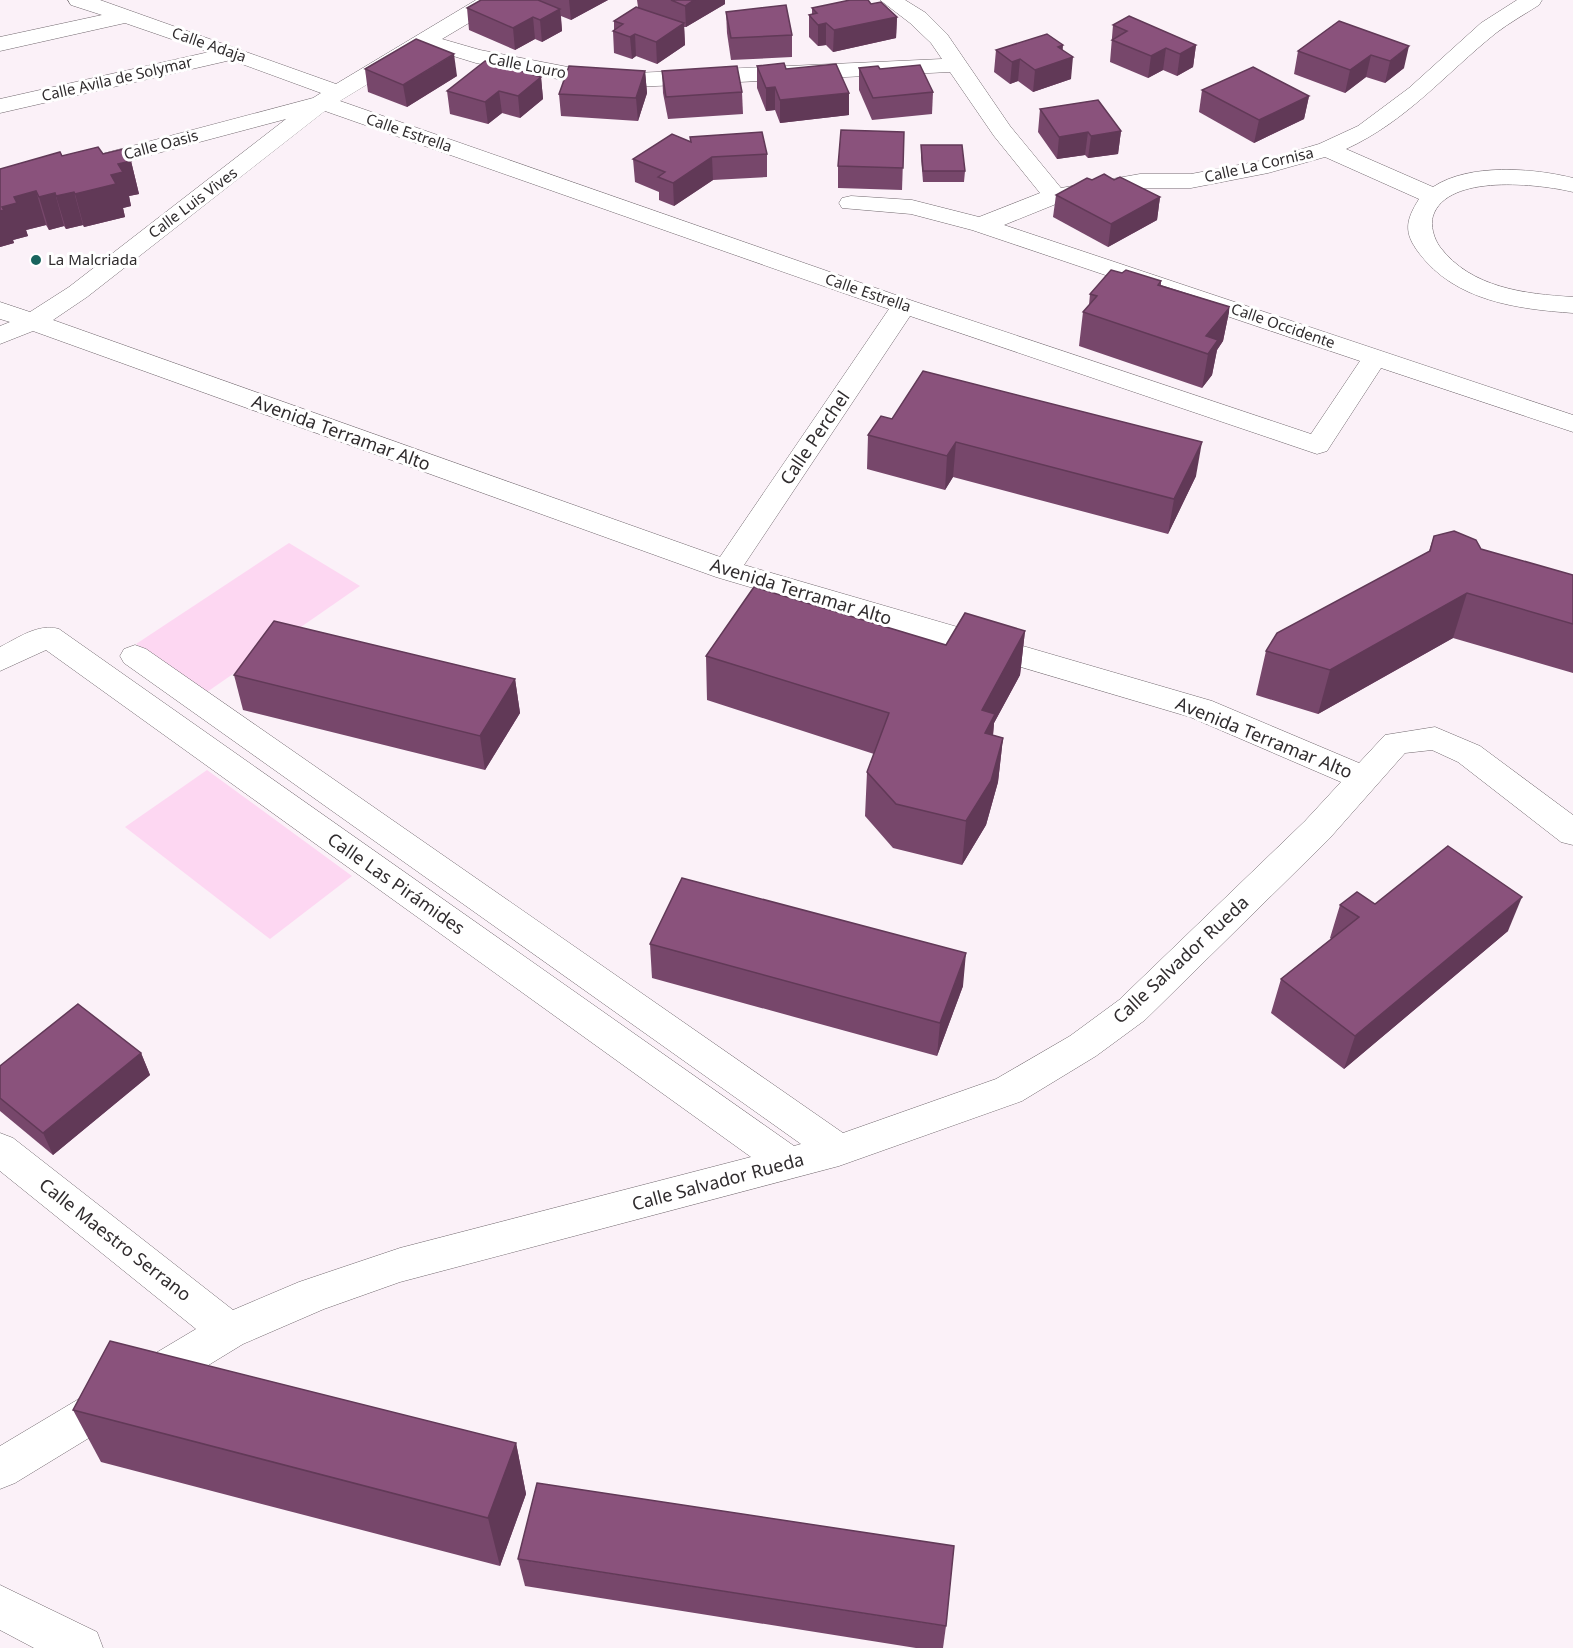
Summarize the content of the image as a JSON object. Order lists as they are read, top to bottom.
{
  "streets": {
    "street": [
      "Calle Adaja",
      "Calle Louro",
      "Calle Avila de Solymar",
      "Calle Estrella",
      "Calle Oasis",
      "Calle La Cornisa",
      "Calle Luis Vives",
      "Calle Occidente",
      "Avenida Terramar Alto",
      "Calle Perchel",
      "Calle Las Pirámides",
      "Calle Salvador Rueda",
      "Calle Maestro Serrano"
    ]
  },
  "crossings": [
    ["Calle Adaja", "Calle Avila de Solymar"],
    ["Calle Adaja", "Calle Estrella"],
    ["Calle Adaja", "Calle Oasis"],
    ["Calle Adaja", "Calle Luis Vives"],
    ["Calle Estrella", "Calle Oasis"],
    ["Calle Estrella", "Calle Luis Vives"],
    ["Calle Estrella", "Calle Occidente"],
    ["Calle Estrella", "Calle Perchel"],
    ["Calle Oasis", "Calle Luis Vives"],
    ["Calle La Cornisa", "Calle Occidente"],
    ["Calle Luis Vives", "Avenida Terramar Alto"],
    ["Avenida Terramar Alto", "Calle Perchel"],
    ["Avenida Terramar Alto", "Calle Salvador Rueda"],
    ["Calle Las Pirámides", "Calle Salvador Rueda"],
    ["Calle Salvador Rueda", "Calle Maestro Serrano"]
  ],
  "places": ["La Malcriada"]
}
